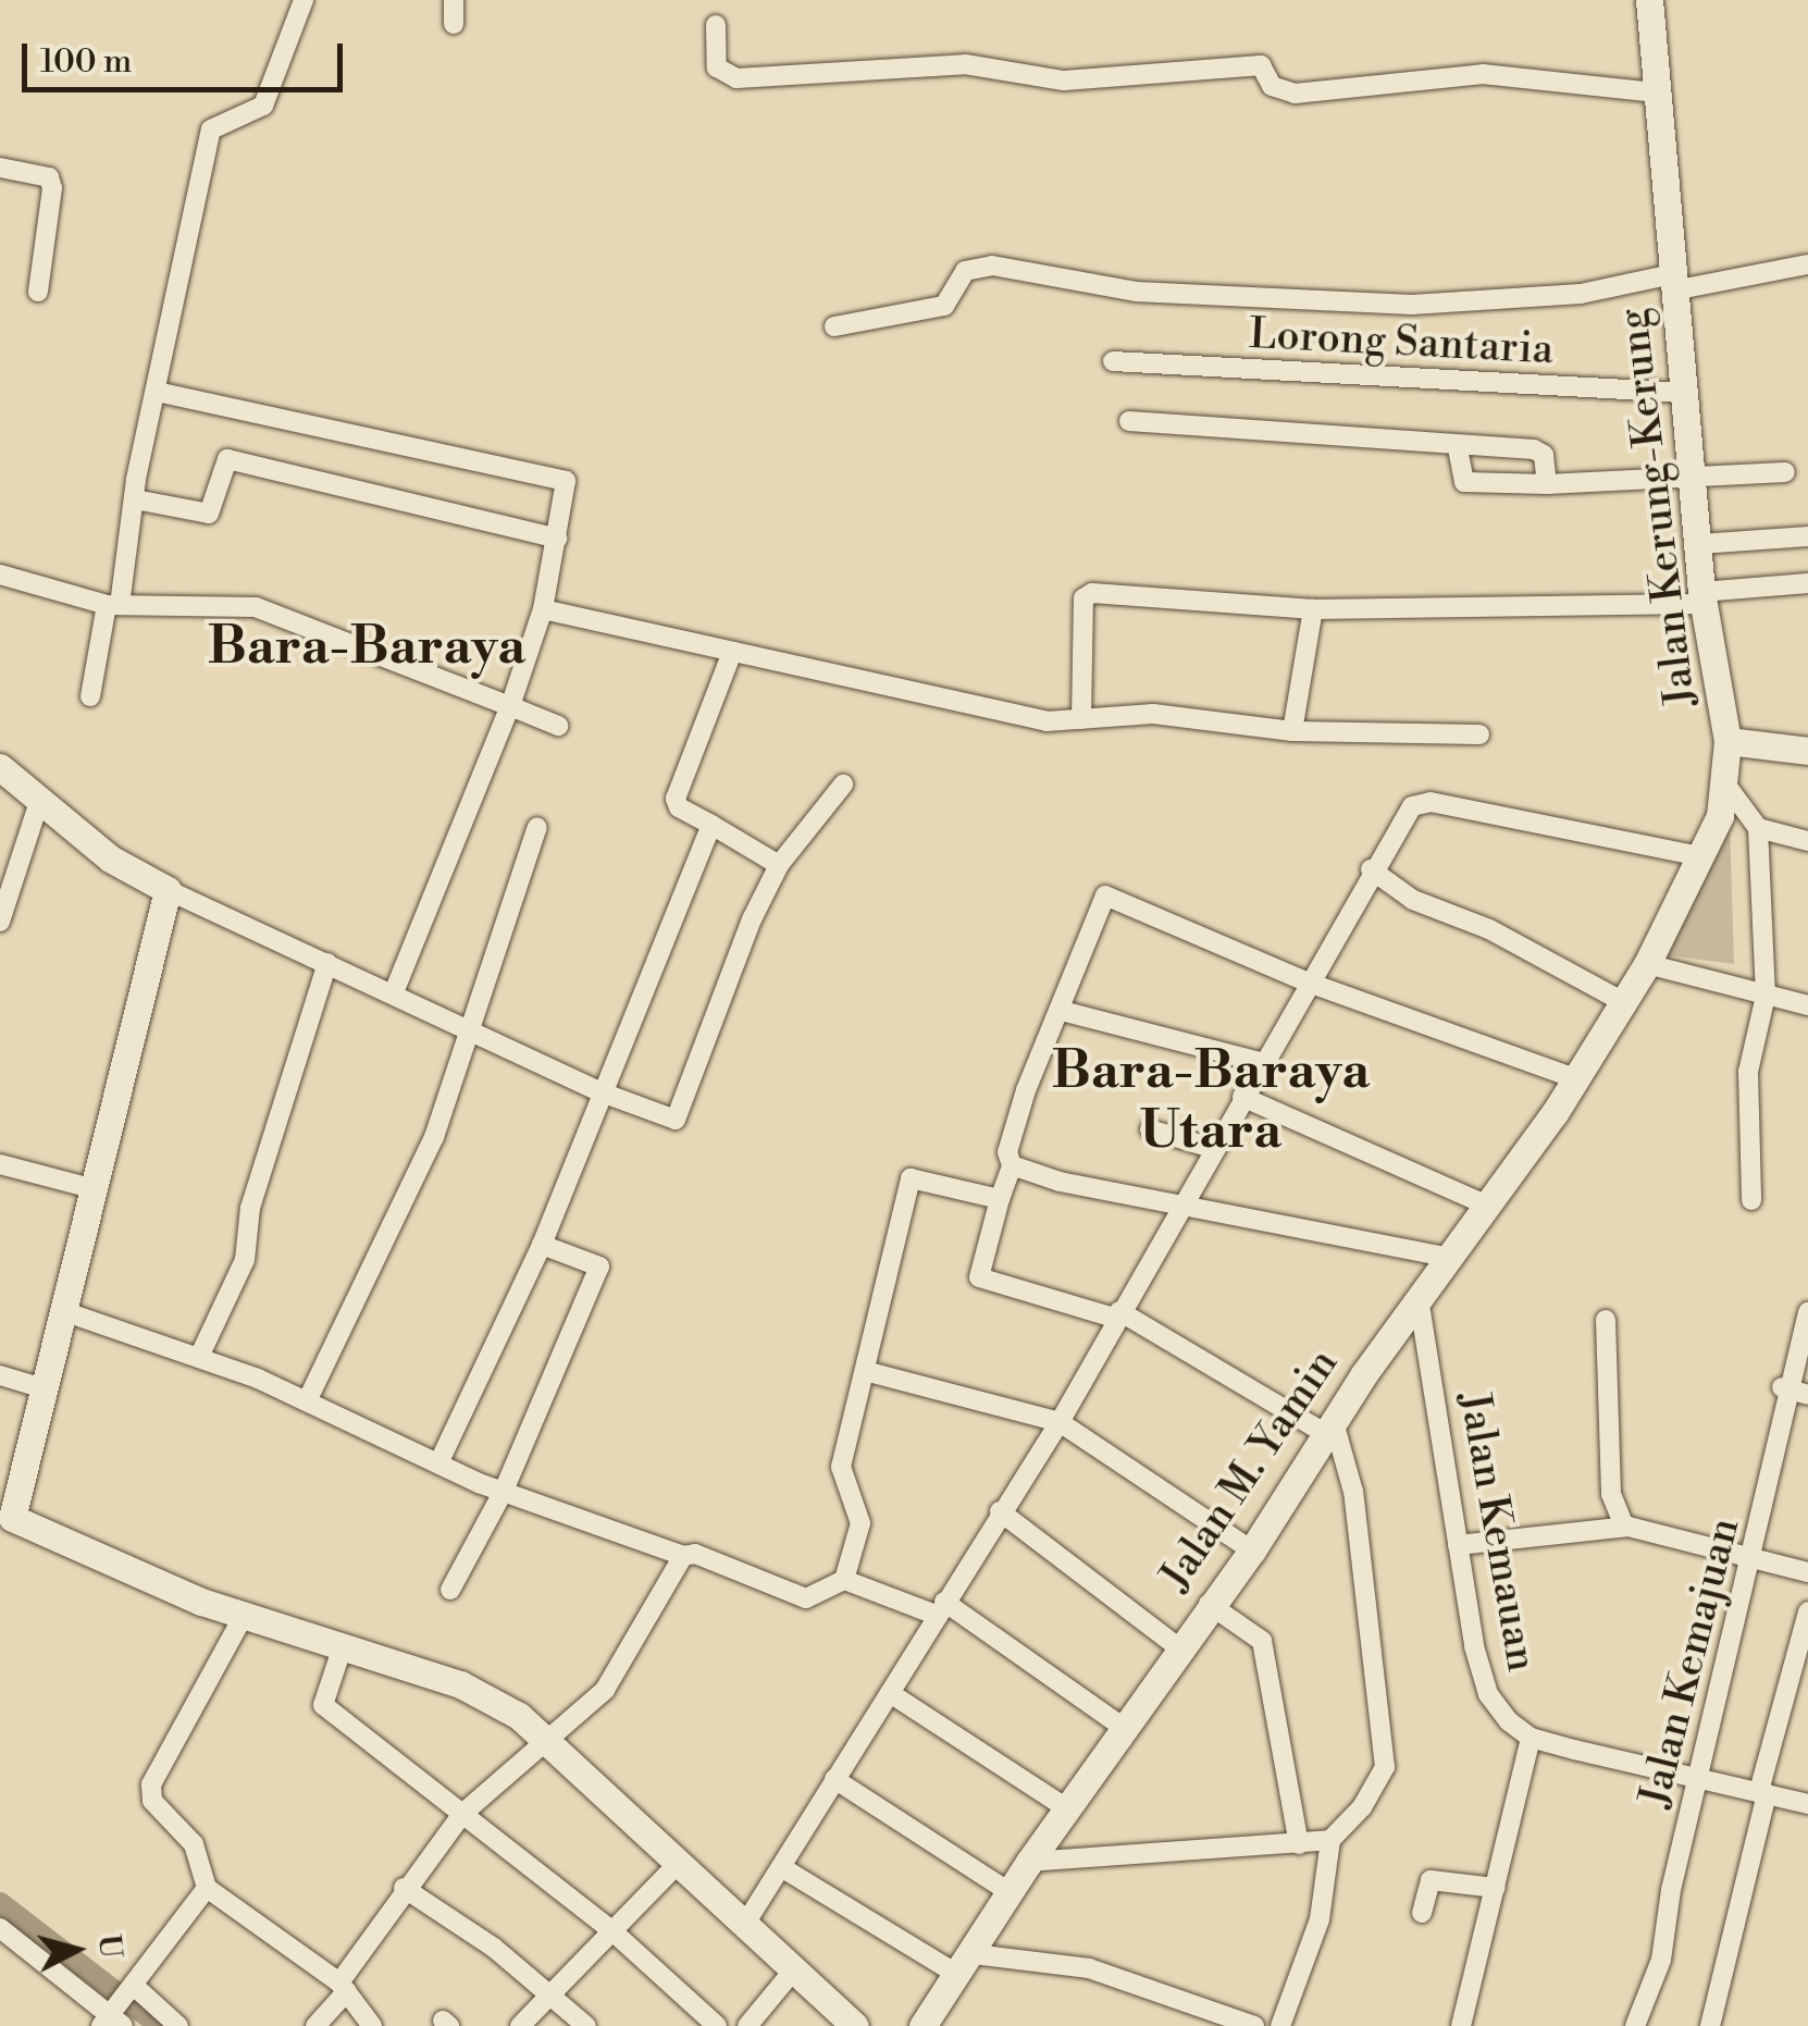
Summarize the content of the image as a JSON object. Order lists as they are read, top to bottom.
{
  "streets": {
    "street": [
      "Lorong Santaria",
      "Jalan Kerung-Kerung",
      "Jalan M. Yamin",
      "Jalan Kemauan",
      "Jalan Kemajuan"
    ]
  },
  "crossings": [
    ["Lorong Santaria", "Jalan Kerung-Kerung"],
    ["Jalan Kerung-Kerung", "Jalan M. Yamin"],
    ["Jalan M. Yamin", "Jalan Kemauan"]
  ],
  "districts": ["Bara-Baraya", "Bara-Baraya Utara"],
  "scale_bar": "100 m",
  "north": "right"
}
